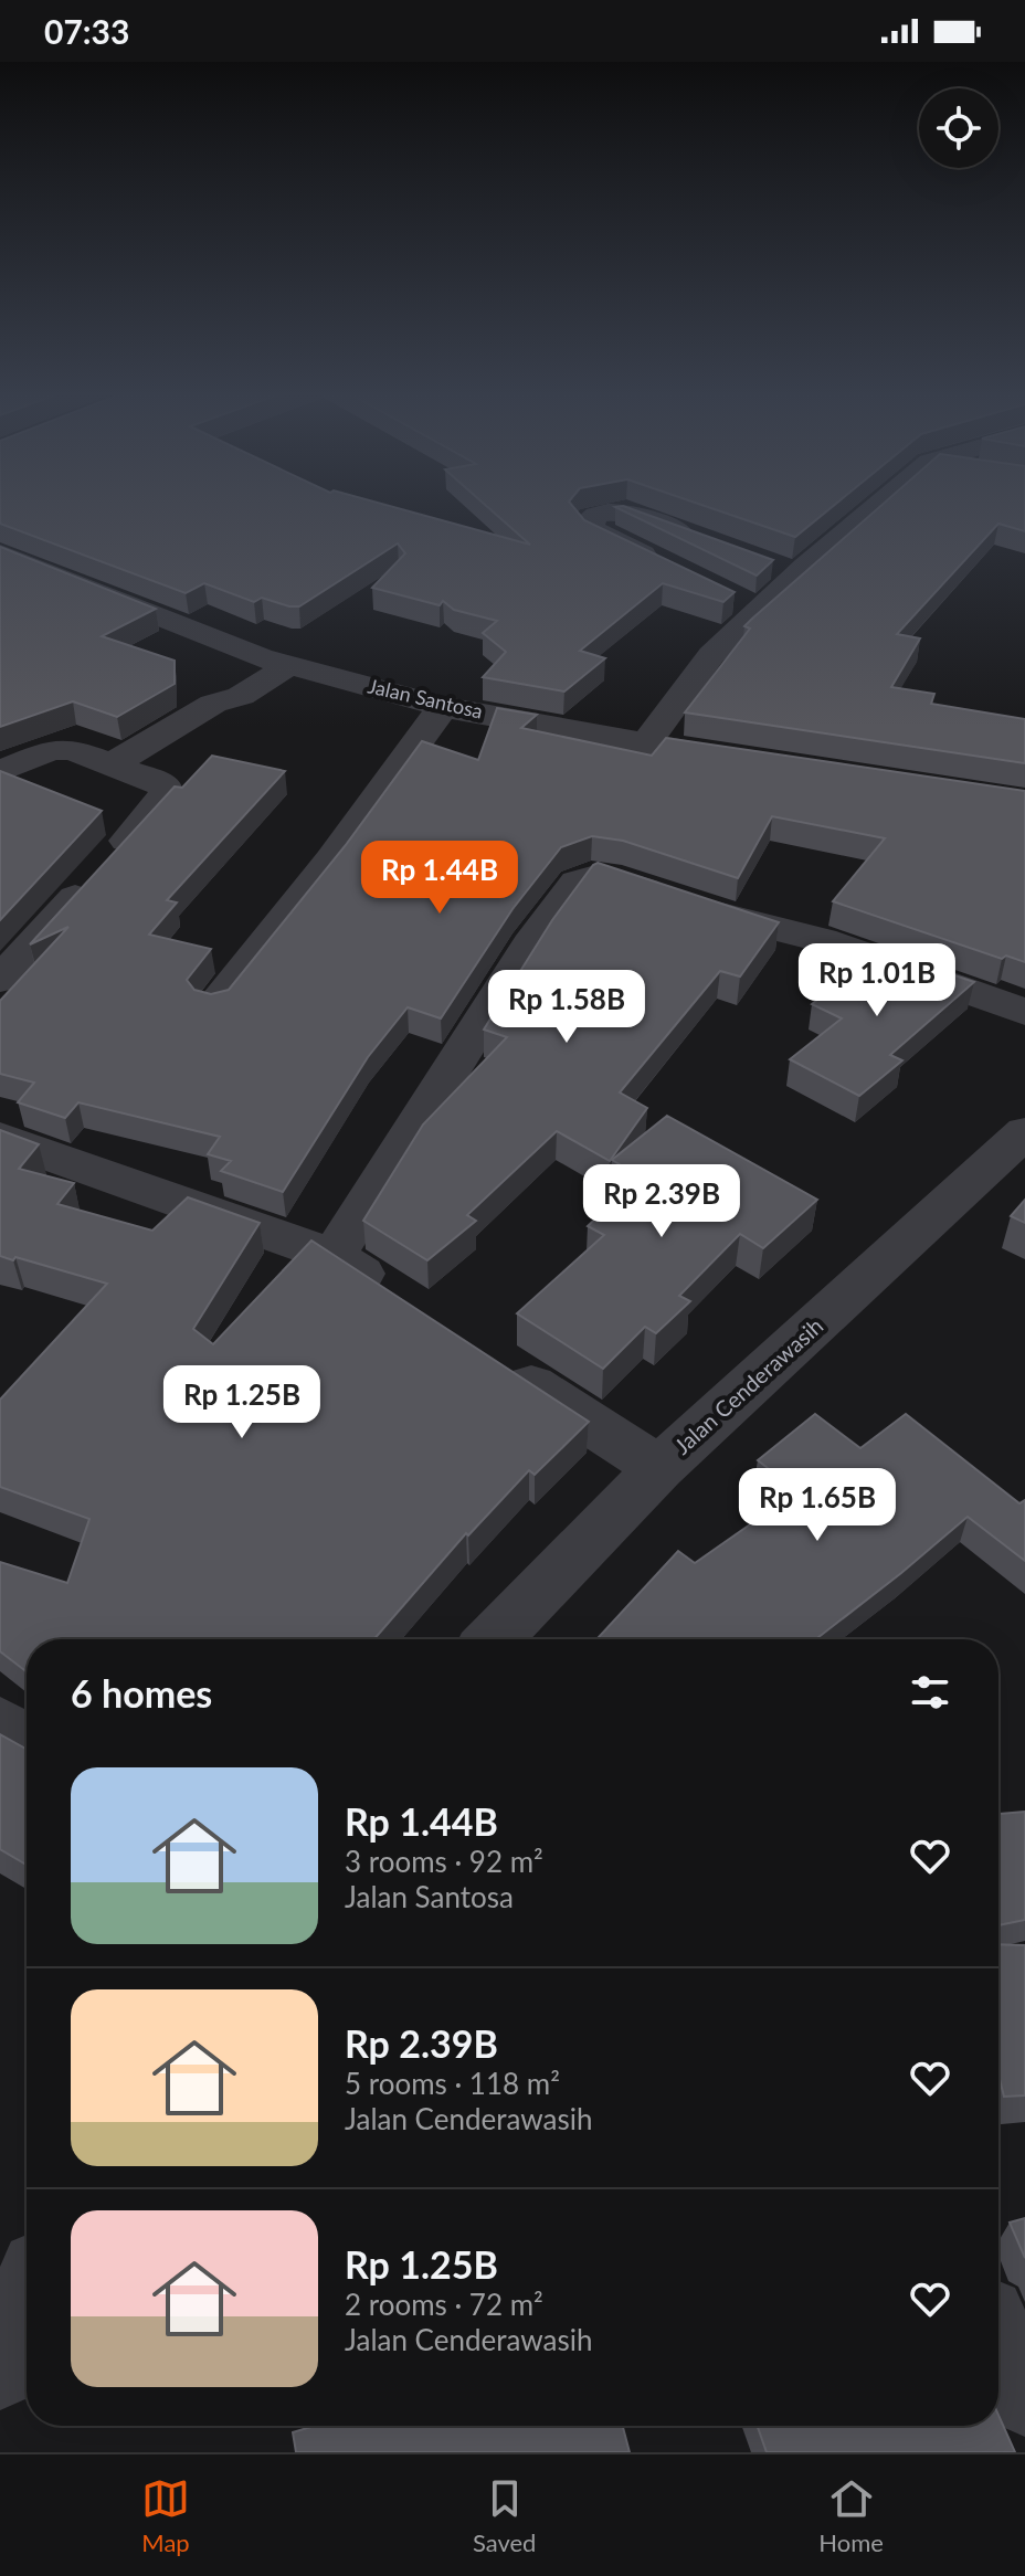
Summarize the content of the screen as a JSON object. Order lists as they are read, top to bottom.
{
  "streets": {
    "street": ["Jalan Santosa", "Jalan Cenderawasih"]
  },
  "page": {
    "status": "07:33",
    "price": [
      "Rp 1.44B",
      "Rp 1.01B",
      "Rp 1.58B",
      "Rp 2.39B",
      "Rp 1.25B",
      "Rp 1.65B"
    ],
    "heading": "6 homes",
    "list": [
      {
        "name": "Rp 1.44B",
        "note": "3 rooms · 92 m² · Jalan Santosa"
      },
      {
        "name": "Rp 2.39B",
        "note": "5 rooms · 118 m² · Jalan Cenderawasih"
      },
      {
        "name": "Rp 1.25B",
        "note": "2 rooms · 72 m² · Jalan Cenderawasih"
      }
    ],
    "tabs": ["Map", "Saved", "Home"]
  }
}
